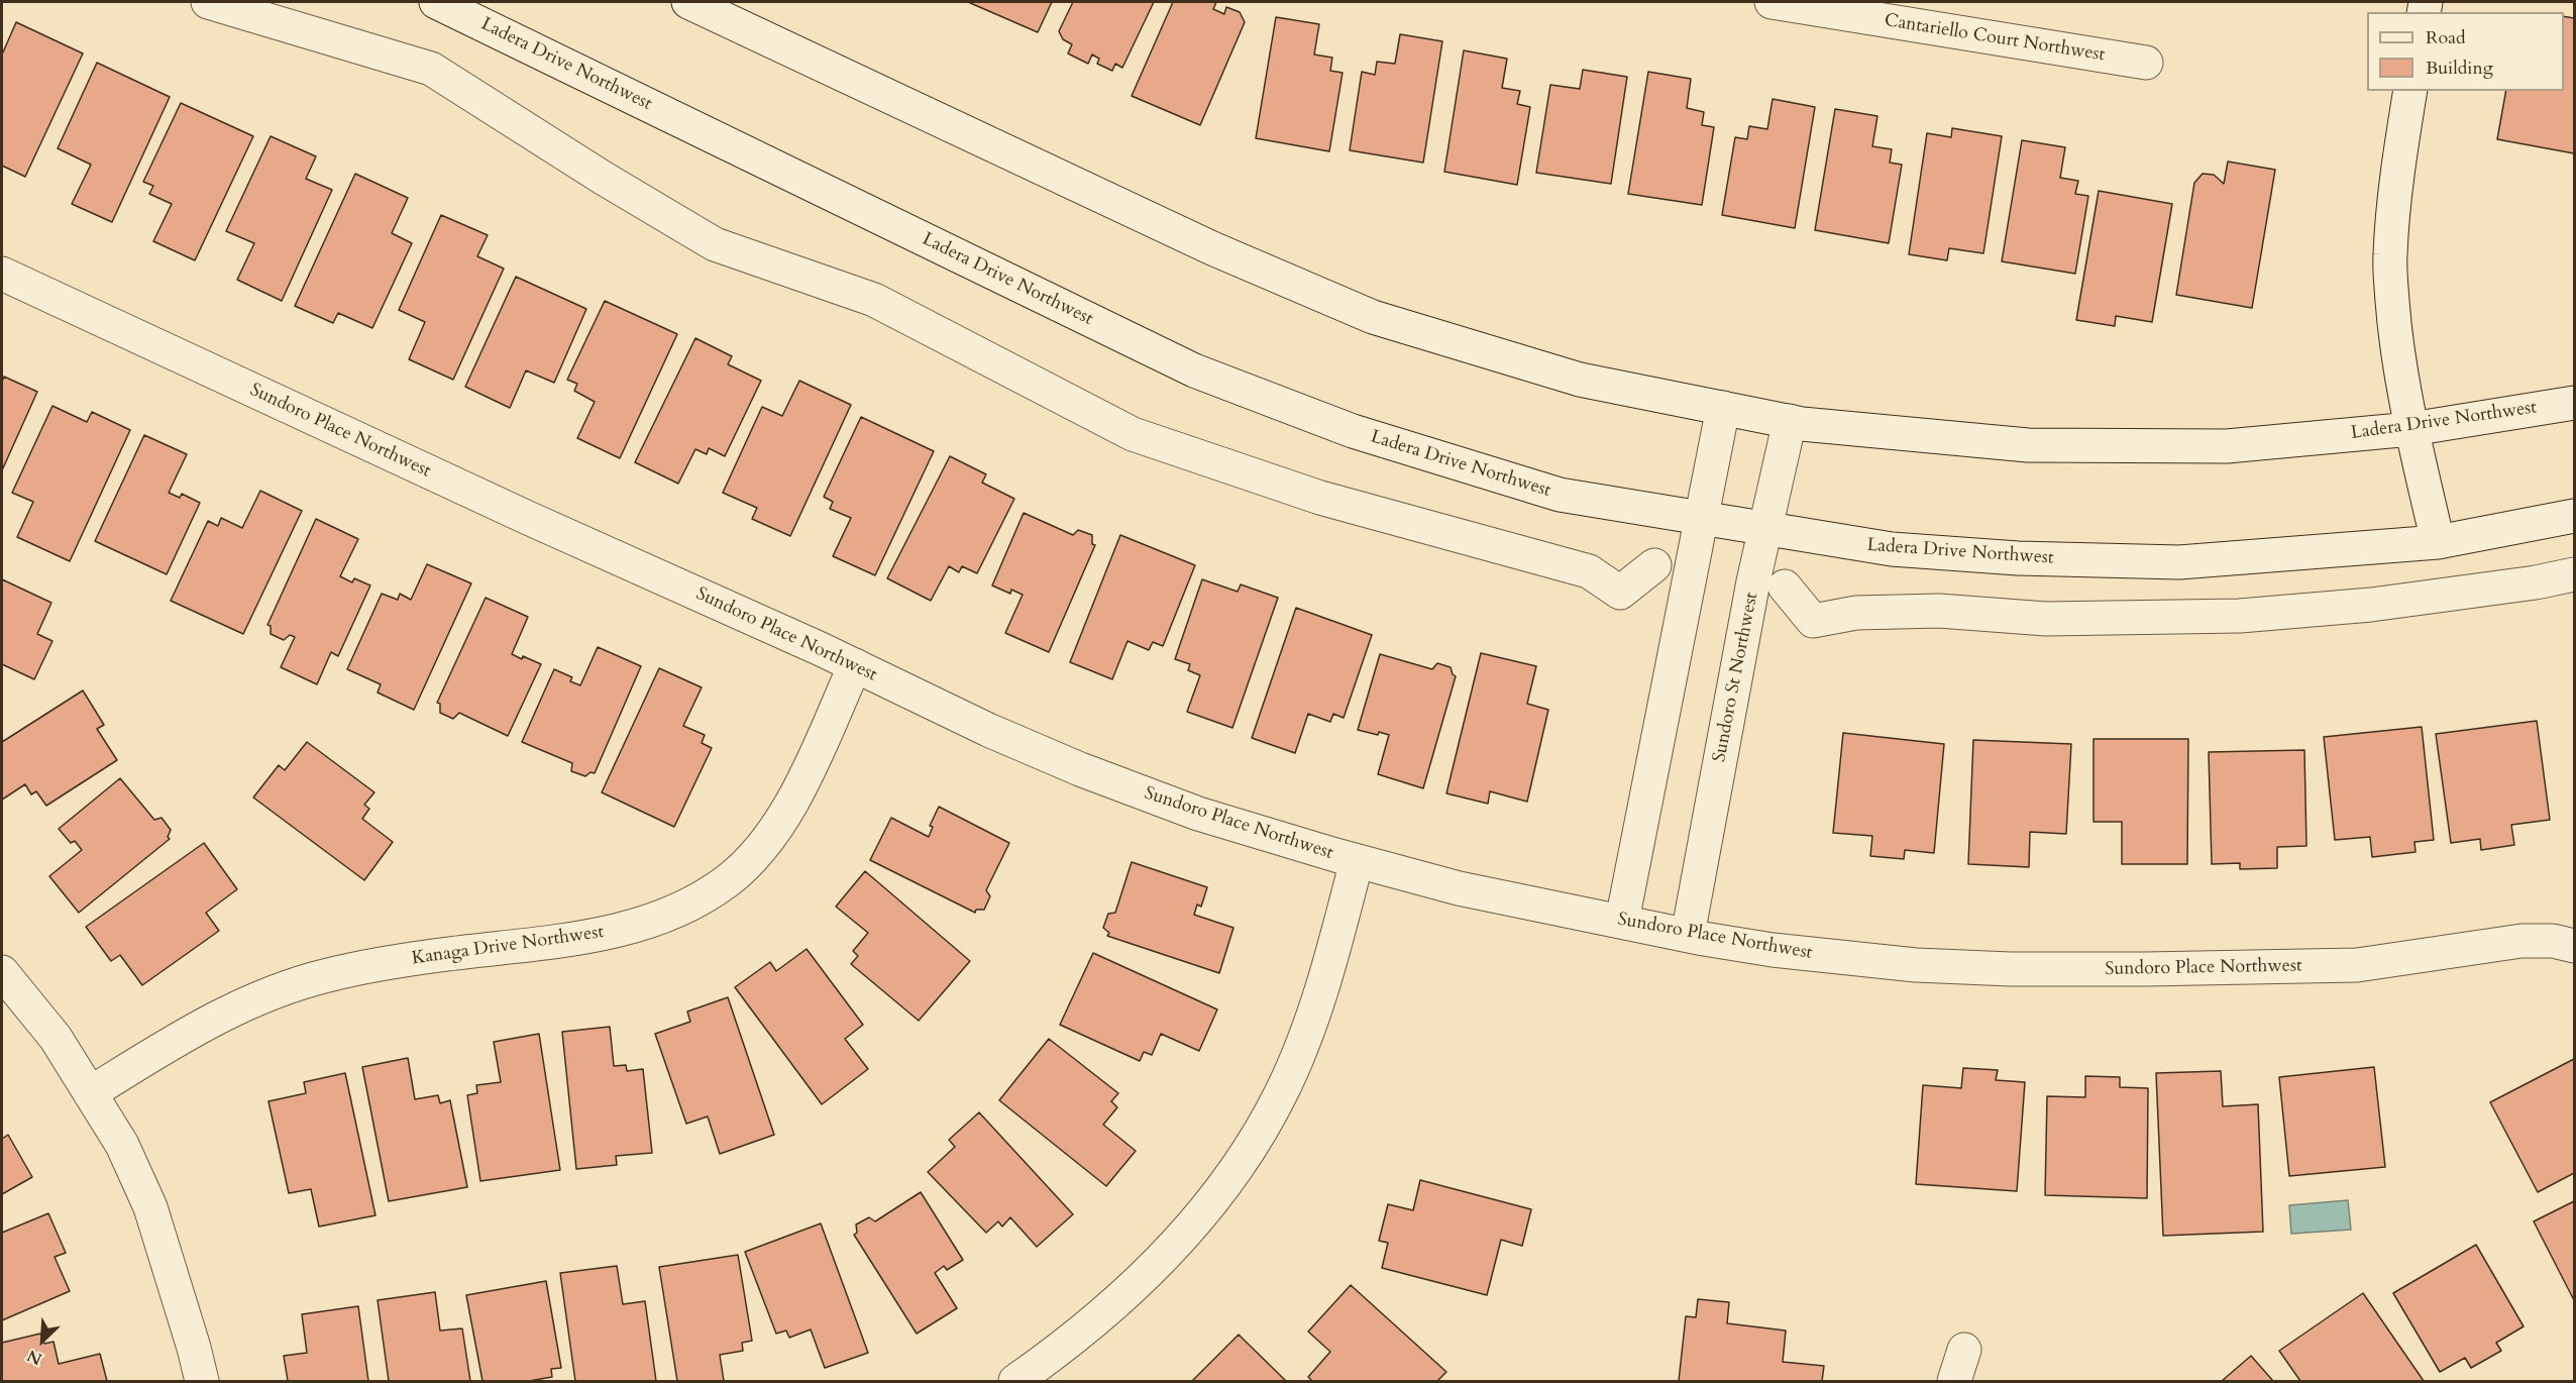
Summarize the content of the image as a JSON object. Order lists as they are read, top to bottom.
{
  "streets": {
    "street": [
      "Cantariello Court Northwest",
      "Ladera Drive Northwest",
      "Sundoro Place Northwest",
      "Sundoro St Northwest",
      "Kanaga Drive Northwest"
    ]
  },
  "crossings": [
    ["Ladera Drive Northwest", "Sundoro St Northwest"],
    ["Sundoro Place Northwest", "Sundoro St Northwest"],
    ["Sundoro Place Northwest", "Kanaga Drive Northwest"]
  ],
  "legend": ["Road", "Building"],
  "north": "bottom left"
}
